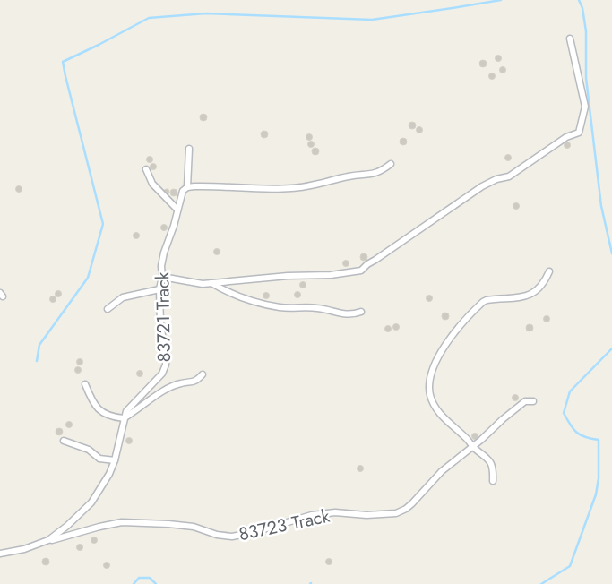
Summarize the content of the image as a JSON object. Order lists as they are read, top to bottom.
{
  "streets": {
    "street": ["83721 Track", "83723 Track"]
  },
  "crossings": [
    ["83721 Track", "83723 Track"]
  ]
}
